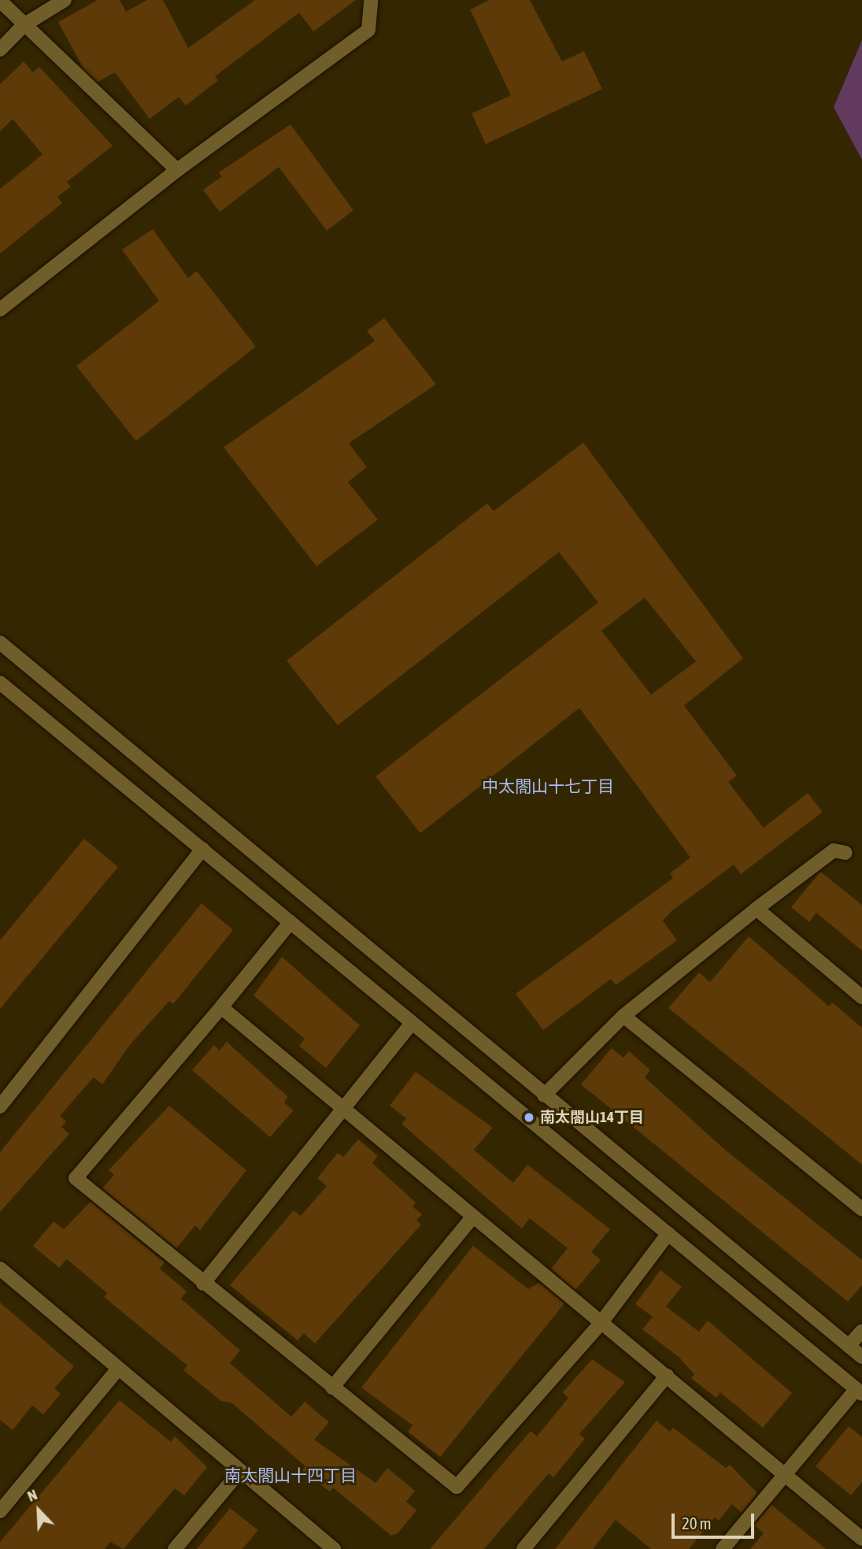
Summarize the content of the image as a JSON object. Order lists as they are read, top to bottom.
{
  "districts": ["中太閤山十七丁目", "南太閤山十四丁目"],
  "places": ["南太閤山14丁目"],
  "scale_bar": "20 m",
  "north": "top left"
}
